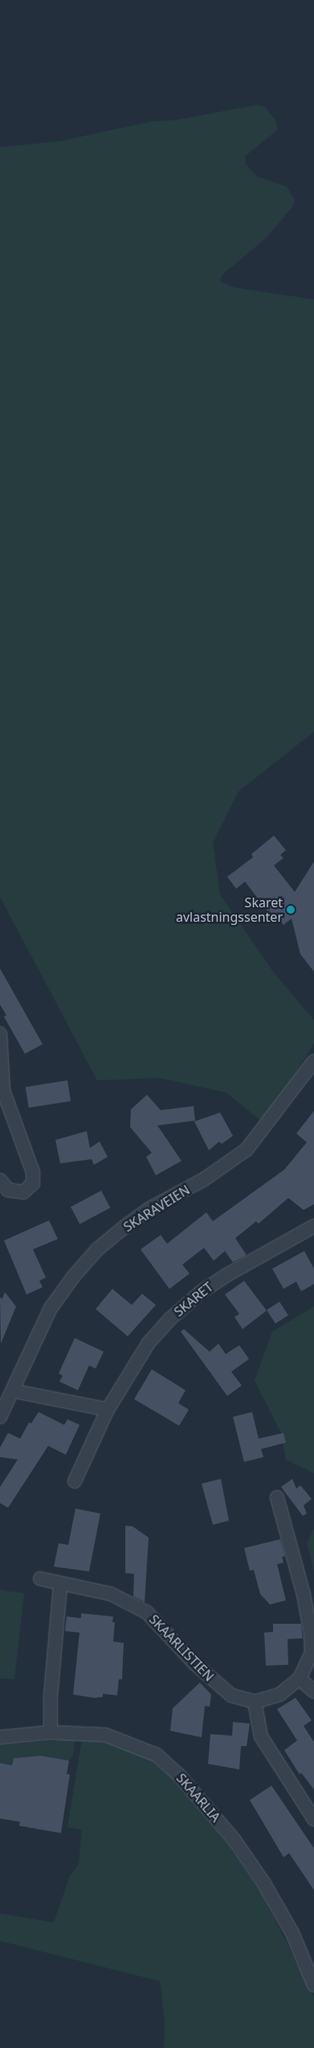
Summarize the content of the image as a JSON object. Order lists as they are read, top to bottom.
{
  "streets": {
    "street": [
      "SKARAVEIEN",
      "SKARET",
      "SKAARLISTIEN",
      "SKAARLIA"
    ]
  },
  "places": ["Skaret avlastningssenter"]
}
